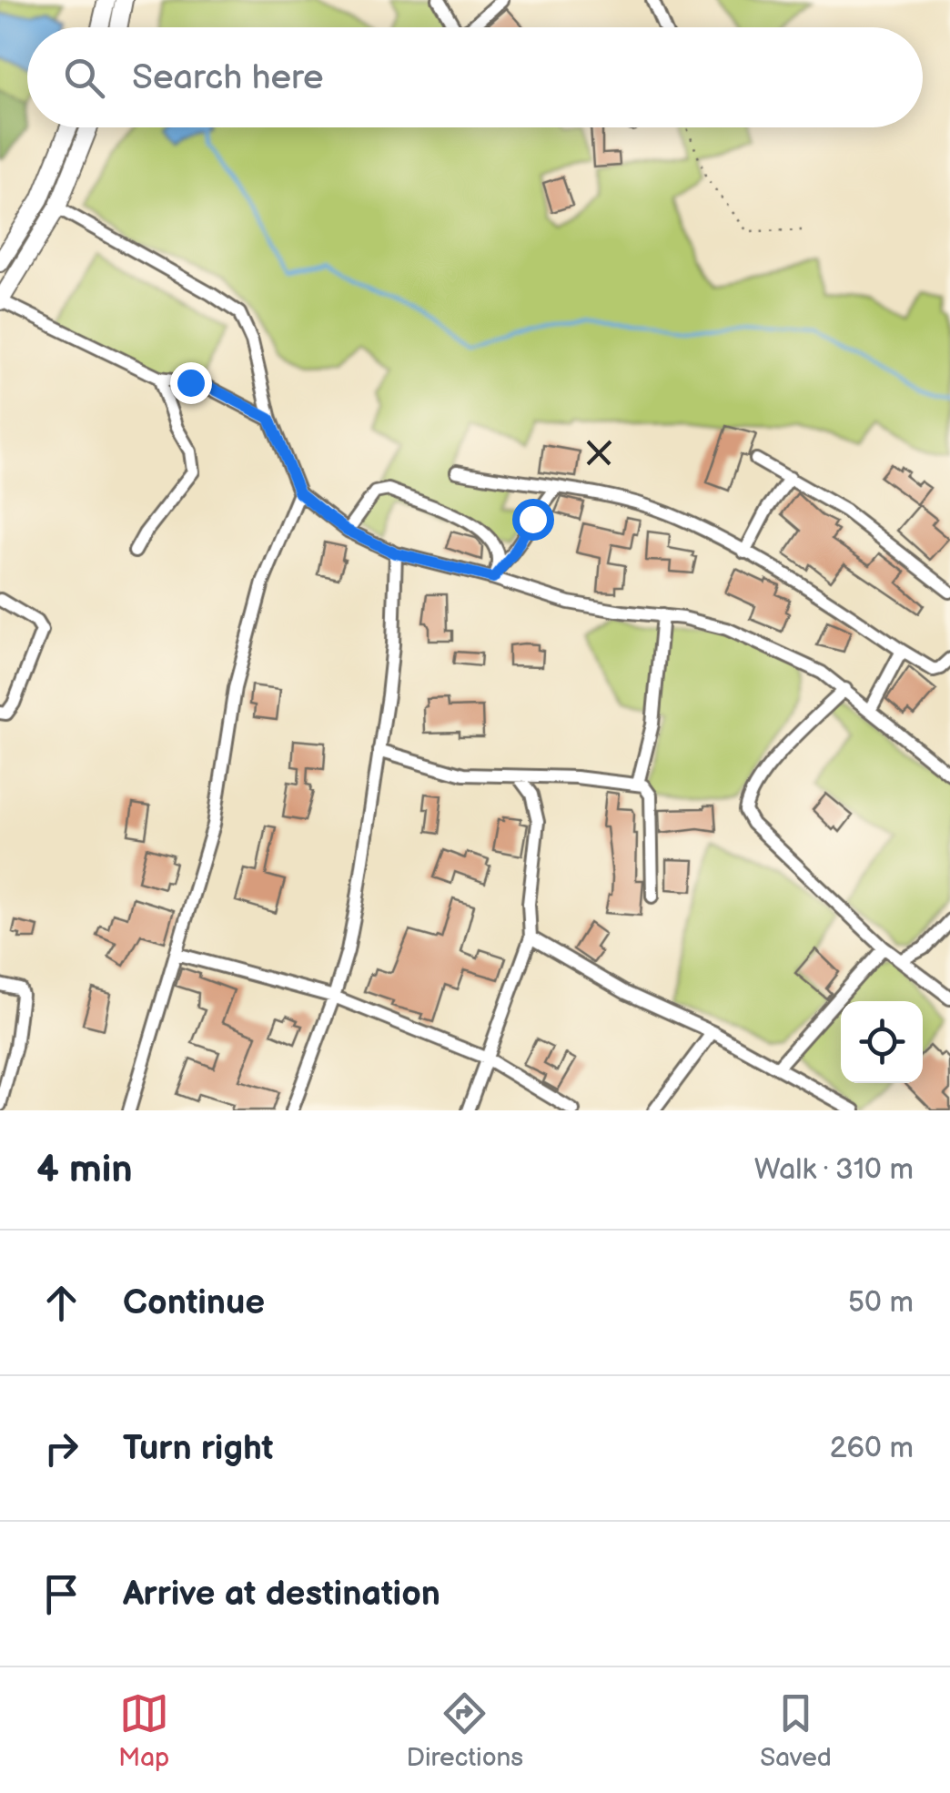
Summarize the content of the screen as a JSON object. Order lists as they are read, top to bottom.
{
  "page": {
    "search": "Search here",
    "heading": ["4 min", "Walk · 310 m"],
    "list": [
      ["Continue", "50 m"],
      ["Turn right", "260 m"],
      "Arrive at destination"
    ],
    "nav": ["Map", "Directions", "Saved"]
  }
}
